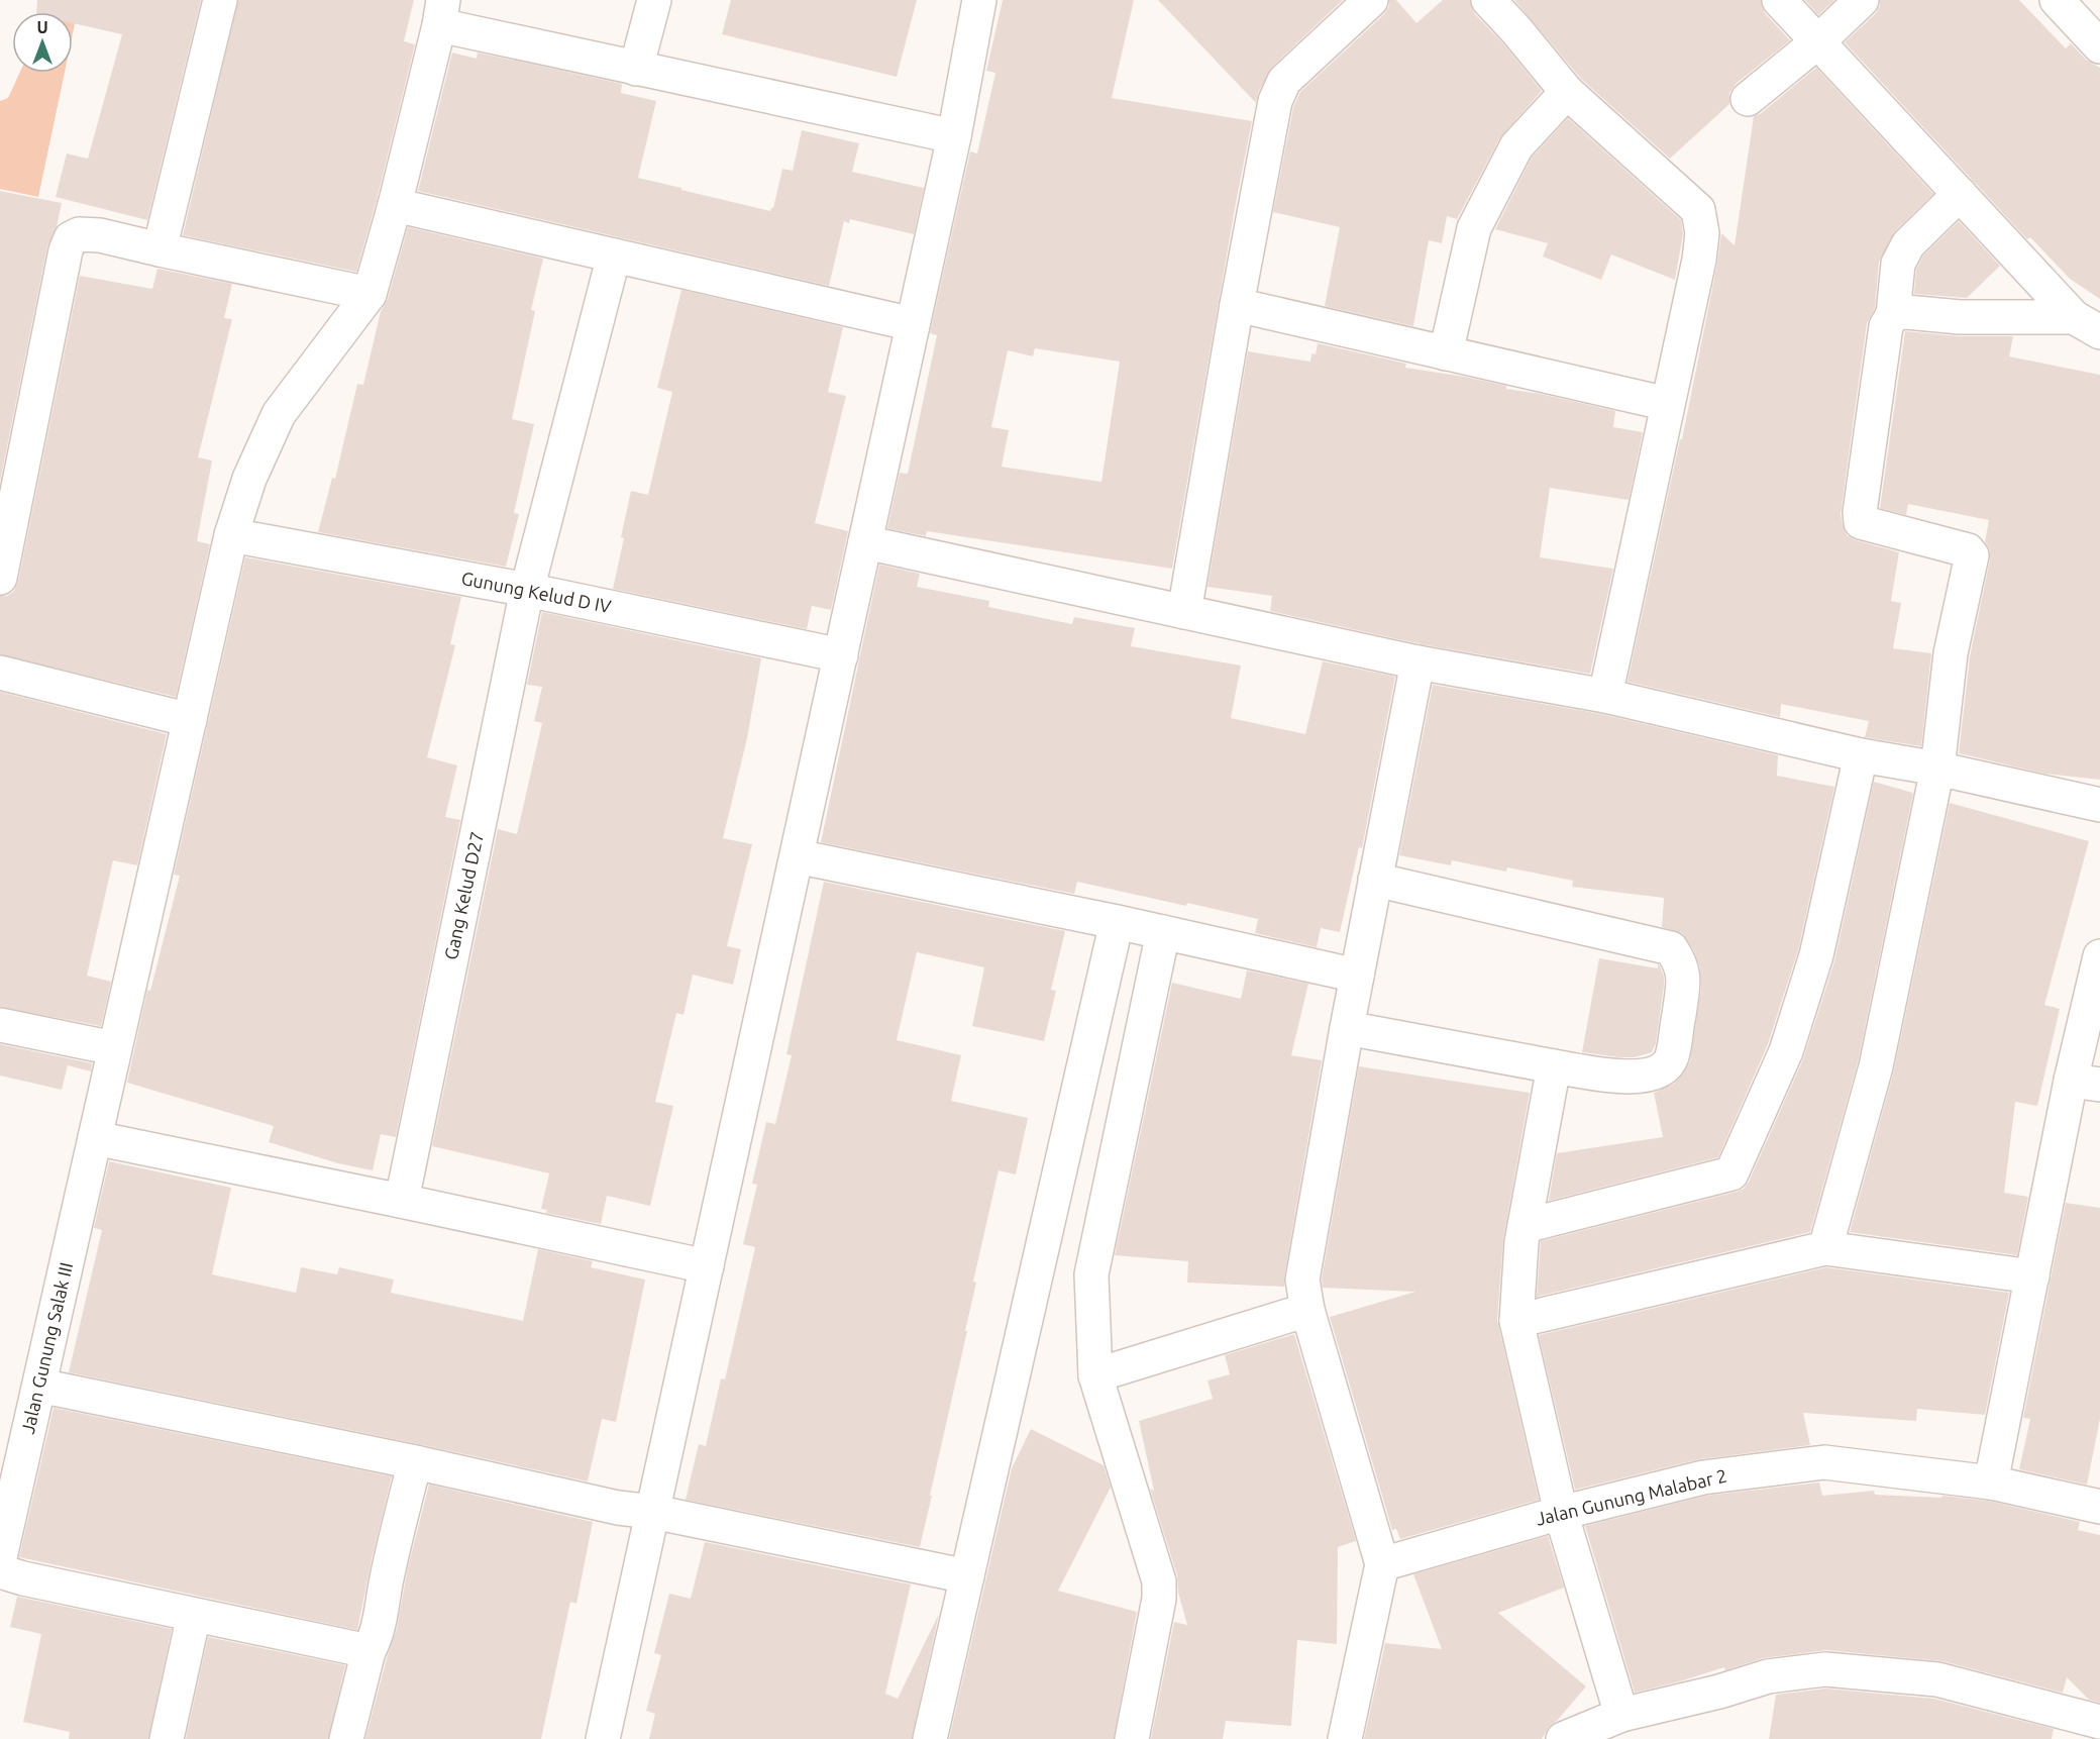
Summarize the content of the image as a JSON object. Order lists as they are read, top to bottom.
{
  "streets": {
    "street": [
      "Gunung Kelud D IV",
      "Gang Kelud D27",
      "Jalan Gunung Salak III",
      "Jalan Gunung Malabar 2"
    ]
  },
  "crossings": [
    ["Gunung Kelud D IV", "Gang Kelud D27"],
    ["Gunung Kelud D IV", "Jalan Gunung Salak III"]
  ],
  "north": "top"
}
